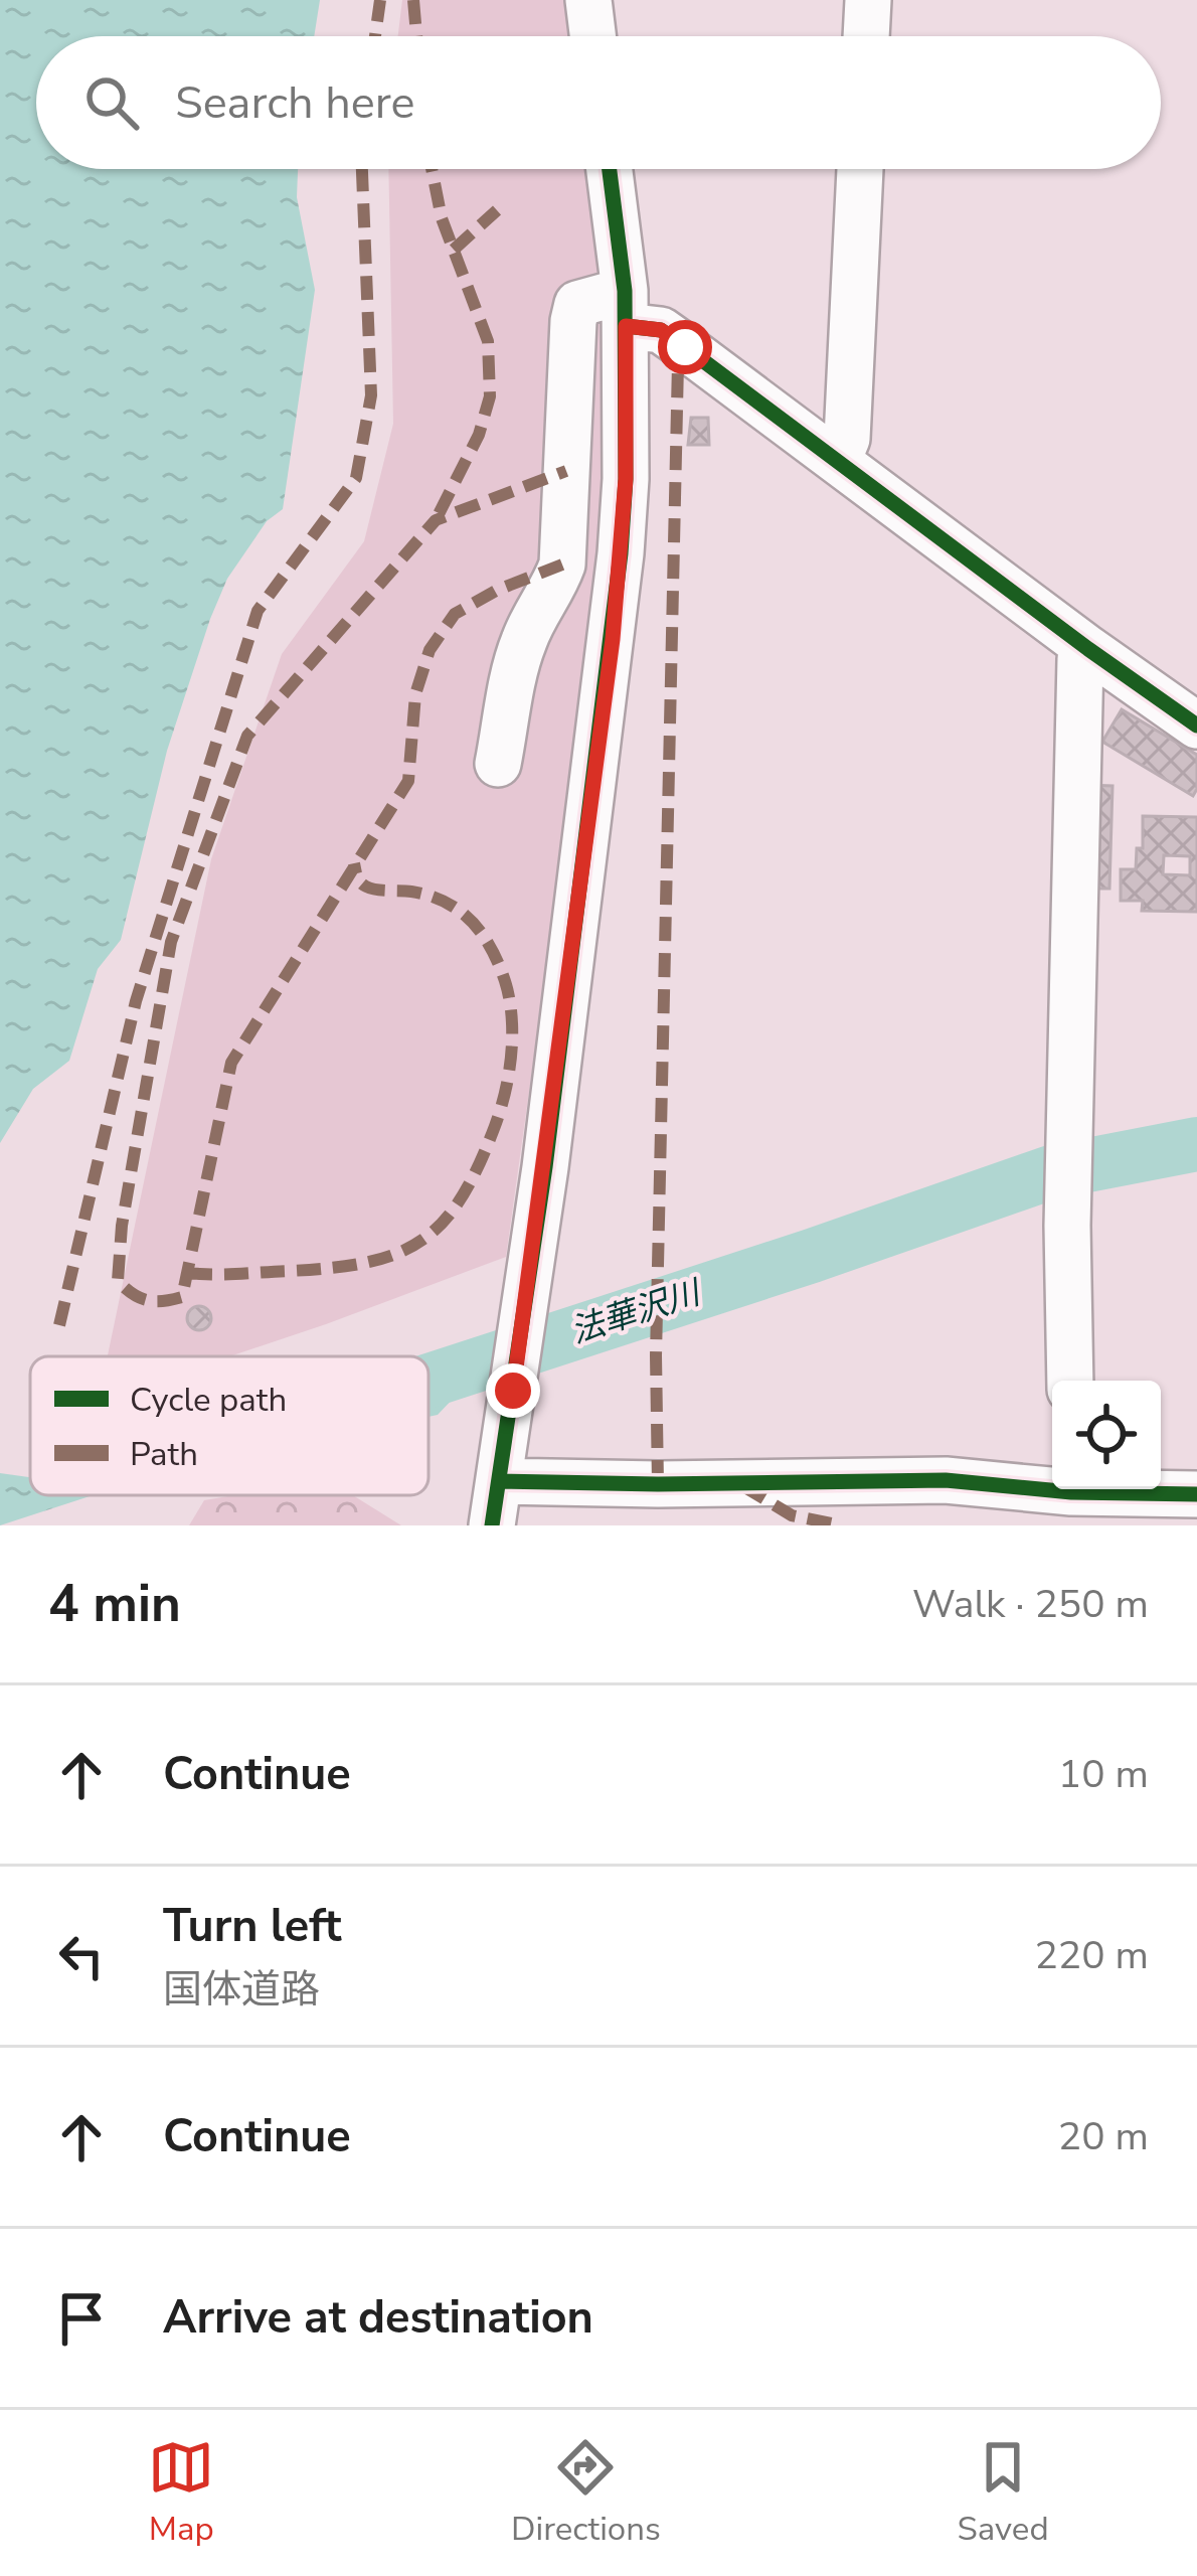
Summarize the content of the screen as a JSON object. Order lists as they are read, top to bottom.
{
  "water": ["法華沢川"],
  "legend": ["Cycle path", "Path"],
  "page": {
    "search": "Search here",
    "heading": ["4 min", "Walk · 250 m"],
    "list": [
      ["Continue", "10 m"],
      ["Turn left", "国体道路", "220 m"],
      ["Continue", "20 m"],
      "Arrive at destination"
    ],
    "nav": ["Map", "Directions", "Saved"]
  }
}
